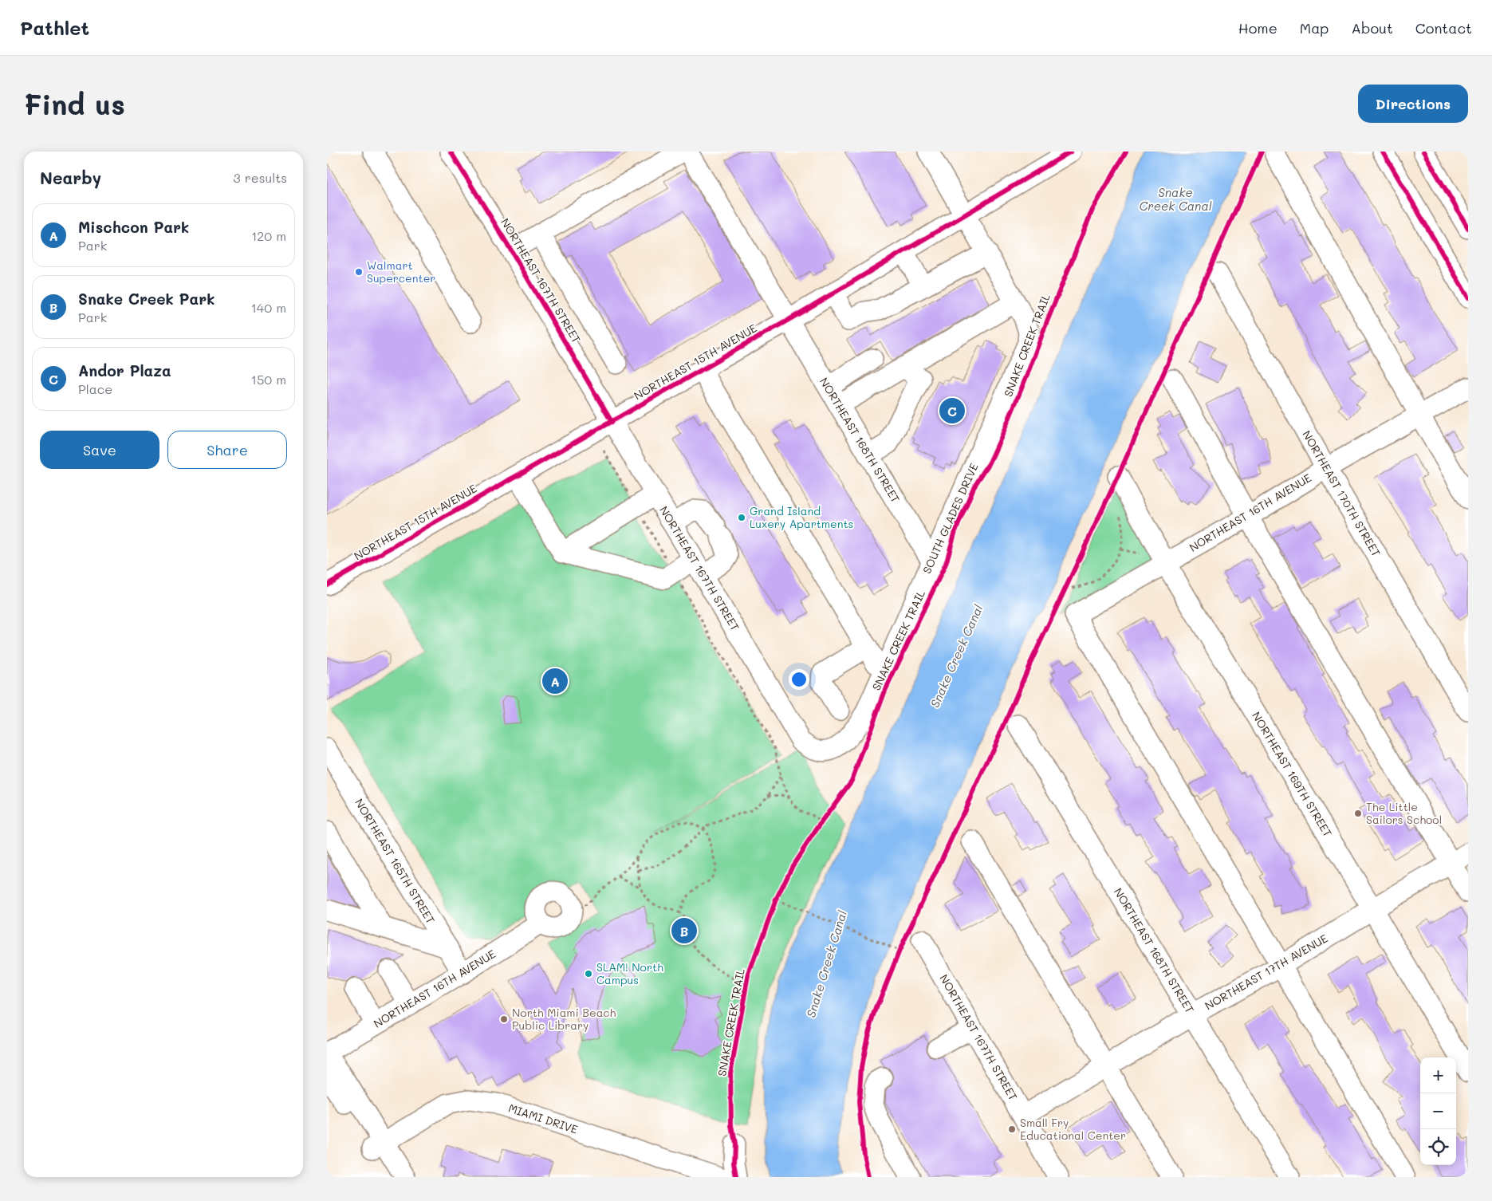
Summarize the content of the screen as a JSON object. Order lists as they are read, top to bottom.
{
  "streets": {
    "street": [
      "NORTHEAST 167TH STREET",
      "NORTHEAST 15TH AVENUE",
      "NORTHEAST 168TH STREET",
      "NORTHEAST 170TH STREET",
      "NORTHEAST 16TH AVENUE",
      "SOUTH GLADES DRIVE",
      "NORTHEAST 169TH STREET",
      "NORTHEAST 165TH STREET",
      "NORTHEAST 17TH AVENUE",
      "MIAMI DRIVE"
    ],
    "cycle path": ["SNAKE CREEK TRAIL"]
  },
  "crossings": [
    ["NORTHEAST 167TH STREET", "NORTHEAST 15TH AVENUE"],
    ["NORTHEAST 167TH STREET", "SOUTH GLADES DRIVE"],
    ["NORTHEAST 167TH STREET", "NORTHEAST 17TH AVENUE"],
    ["NORTHEAST 15TH AVENUE", "NORTHEAST 168TH STREET"],
    ["NORTHEAST 168TH STREET", "SOUTH GLADES DRIVE"],
    ["NORTHEAST 168TH STREET", "NORTHEAST 17TH AVENUE"],
    ["NORTHEAST 170TH STREET", "NORTHEAST 16TH AVENUE"],
    ["NORTHEAST 16TH AVENUE", "NORTHEAST 169TH STREET"],
    ["NORTHEAST 16TH AVENUE", "NORTHEAST 165TH STREET"],
    ["NORTHEAST 16TH AVENUE", "NORTHEAST 17TH AVENUE"],
    ["NORTHEAST 169TH STREET", "NORTHEAST 17TH AVENUE"]
  ],
  "water": ["Snake Creek Canal"],
  "places": [
    "Walmart Supercenter",
    "Grand Island Luxery Apartments",
    "The Little Sailors School",
    "SLAM! North Campus",
    "North Miami Beach Public Library",
    "Small Fry Educational Center"
  ],
  "page": {
    "header": "Pathlet",
    "nav": [
      "Home",
      "Map",
      "About",
      "Contact"
    ],
    "buttons": [
      "Directions",
      ["Save", "Share"]
    ],
    "title": "Find us",
    "heading": ["Nearby", "3 results"],
    "list": [
      {
        "mark": "A",
        "name": "Mischcon Park",
        "note": "Park",
        "value": "120 m"
      },
      {
        "mark": "B",
        "name": "Snake Creek Park",
        "note": "Park",
        "value": "140 m"
      },
      {
        "mark": "C",
        "name": "Andor Plaza",
        "note": "Place",
        "value": "150 m"
      }
    ],
    "pins": ["C", "A", "B"],
    "map_buttons": ["+", "−"]
  }
}
